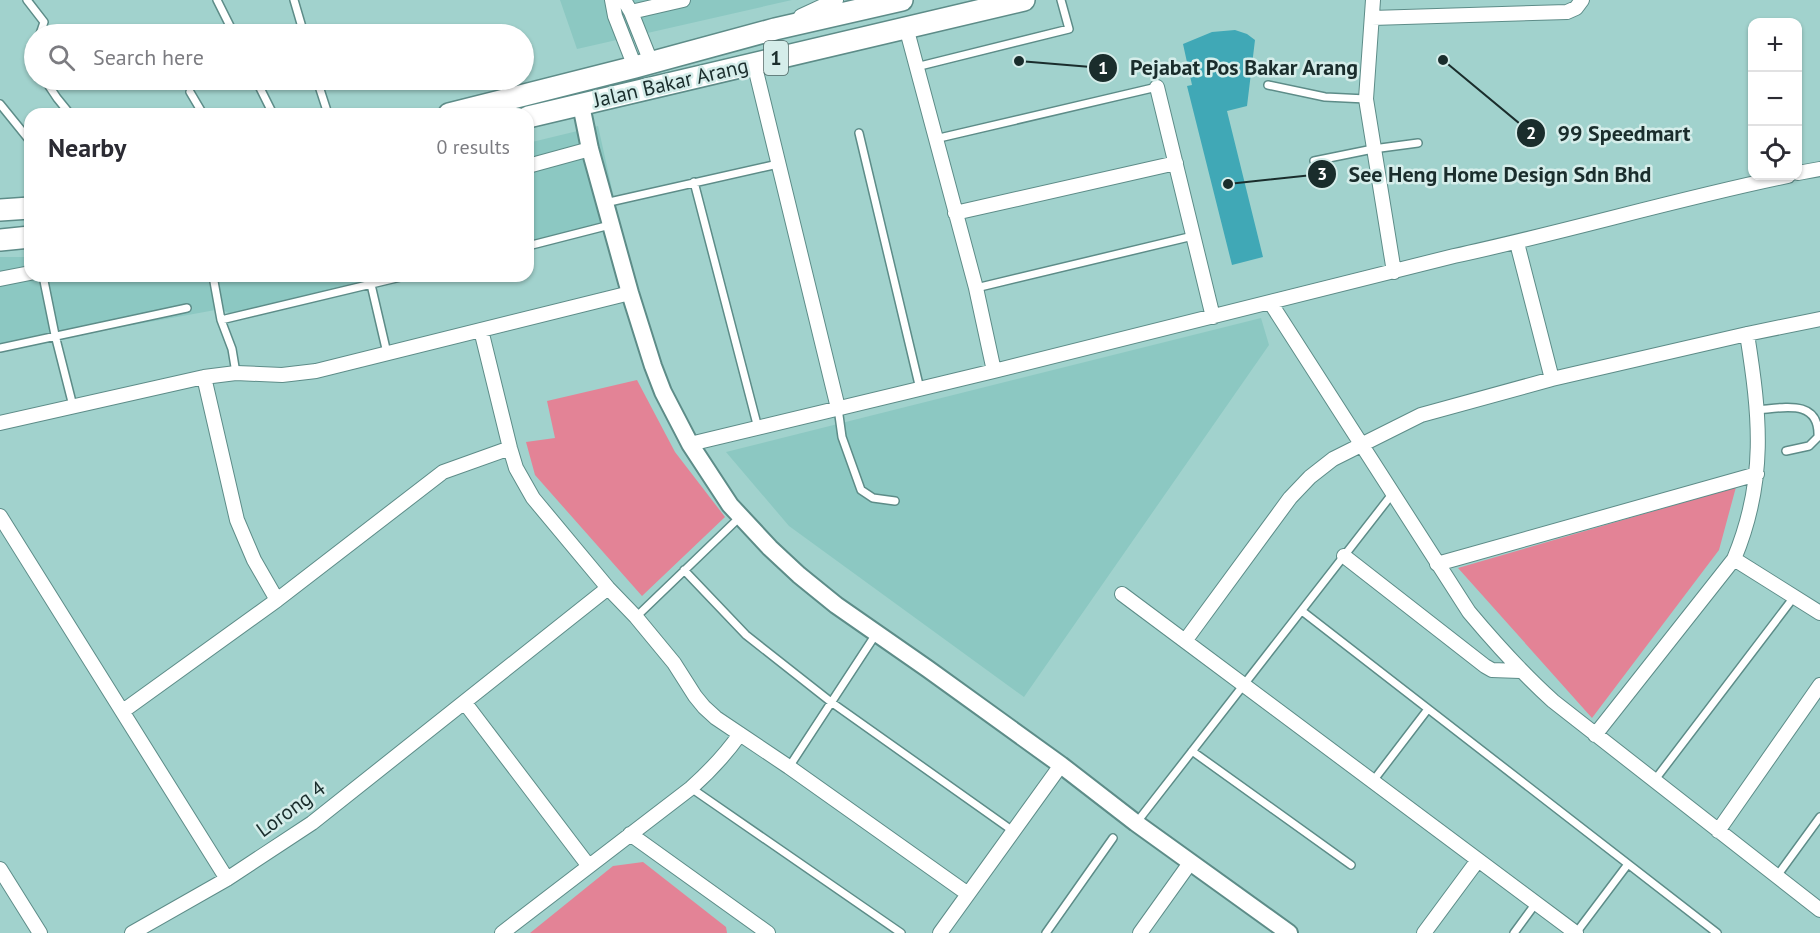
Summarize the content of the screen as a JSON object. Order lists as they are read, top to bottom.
{
  "streets": {
    "main road": ["1", "Jalan Bakar Arang"],
    "street": ["Lorong 4"]
  },
  "places": ["99 Speedmart", "Pejabat Pos Bakar Arang", "See Heng Home Design Sdn Bhd"],
  "page": {
    "map_buttons": ["+", "−"],
    "search": "Search here",
    "heading": ["Nearby", "0 results"]
  }
}
